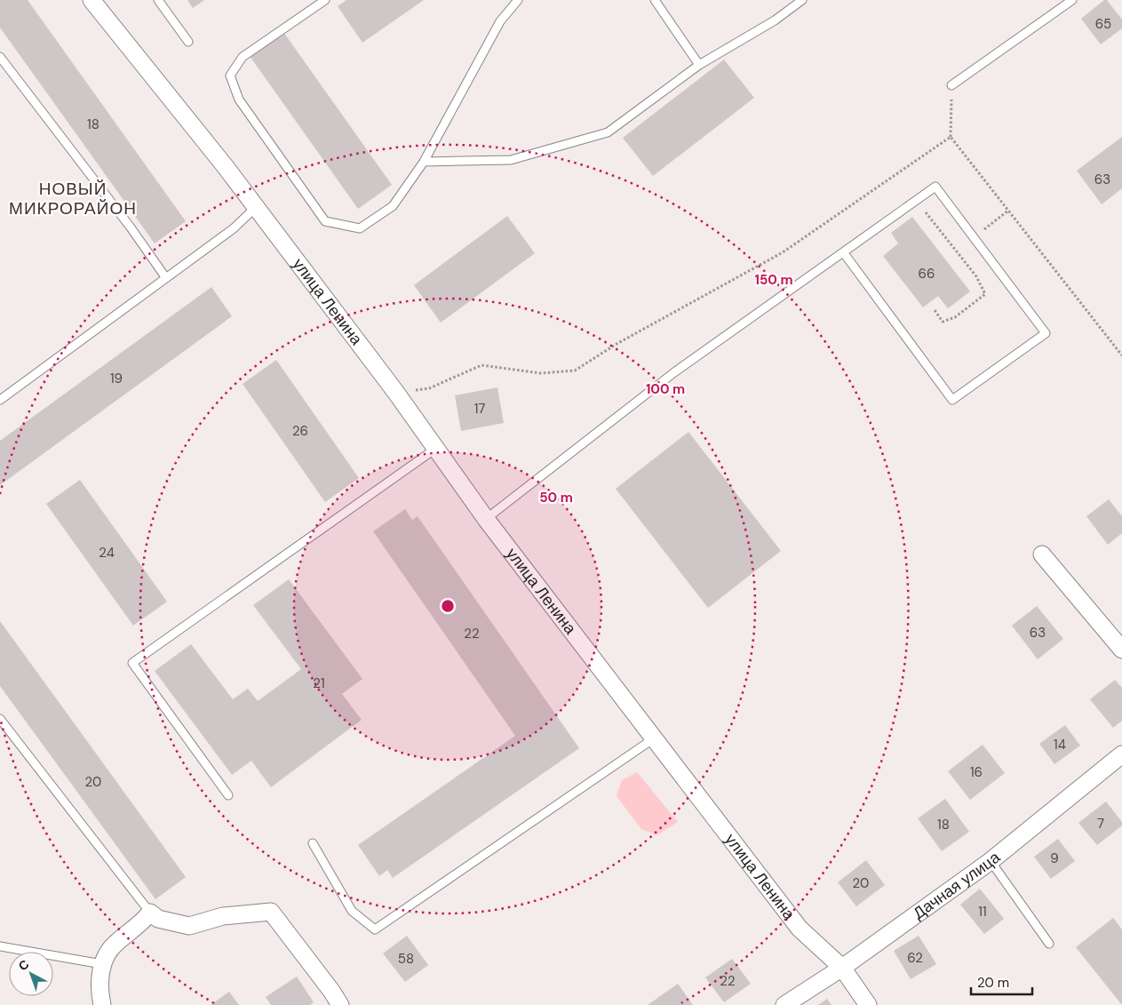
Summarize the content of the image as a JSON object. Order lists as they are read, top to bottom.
{
  "streets": {
    "street": ["улица Ленина", "Дачная улица"]
  },
  "crossings": [
    ["улица Ленина", "Дачная улица"]
  ],
  "districts": ["НОВЫЙ МИКРОРАЙОН"],
  "house_numbers": [
    "65",
    "18",
    "63",
    "66",
    "19",
    "17",
    "26",
    "24",
    "63",
    "22",
    "21",
    "14",
    "16",
    "20",
    "7",
    "18",
    "9",
    "20",
    "11",
    "62",
    "58",
    "22"
  ],
  "scale_bar": "20 m",
  "north": "top left",
  "rings": ["150 m", "100 m", "50 m"]
}
